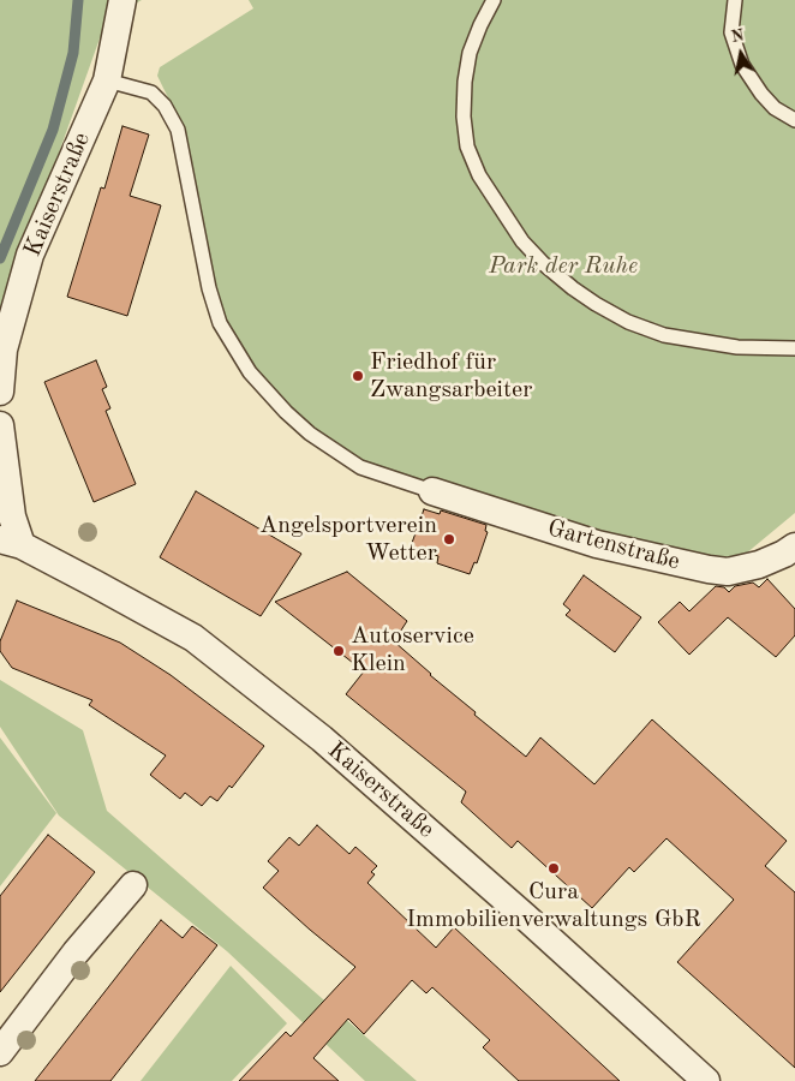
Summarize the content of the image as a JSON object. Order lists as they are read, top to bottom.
{
  "streets": {
    "street": ["Kaiserstraße", "Gartenstraße"]
  },
  "parks": ["Park der Ruhe"],
  "places": [
    "Friedhof für Zwangsarbeiter",
    "Angelsportverein Wetter",
    "Autoservice Klein",
    "Cura Immobilienverwaltungs GbR"
  ],
  "north": "top"
}
